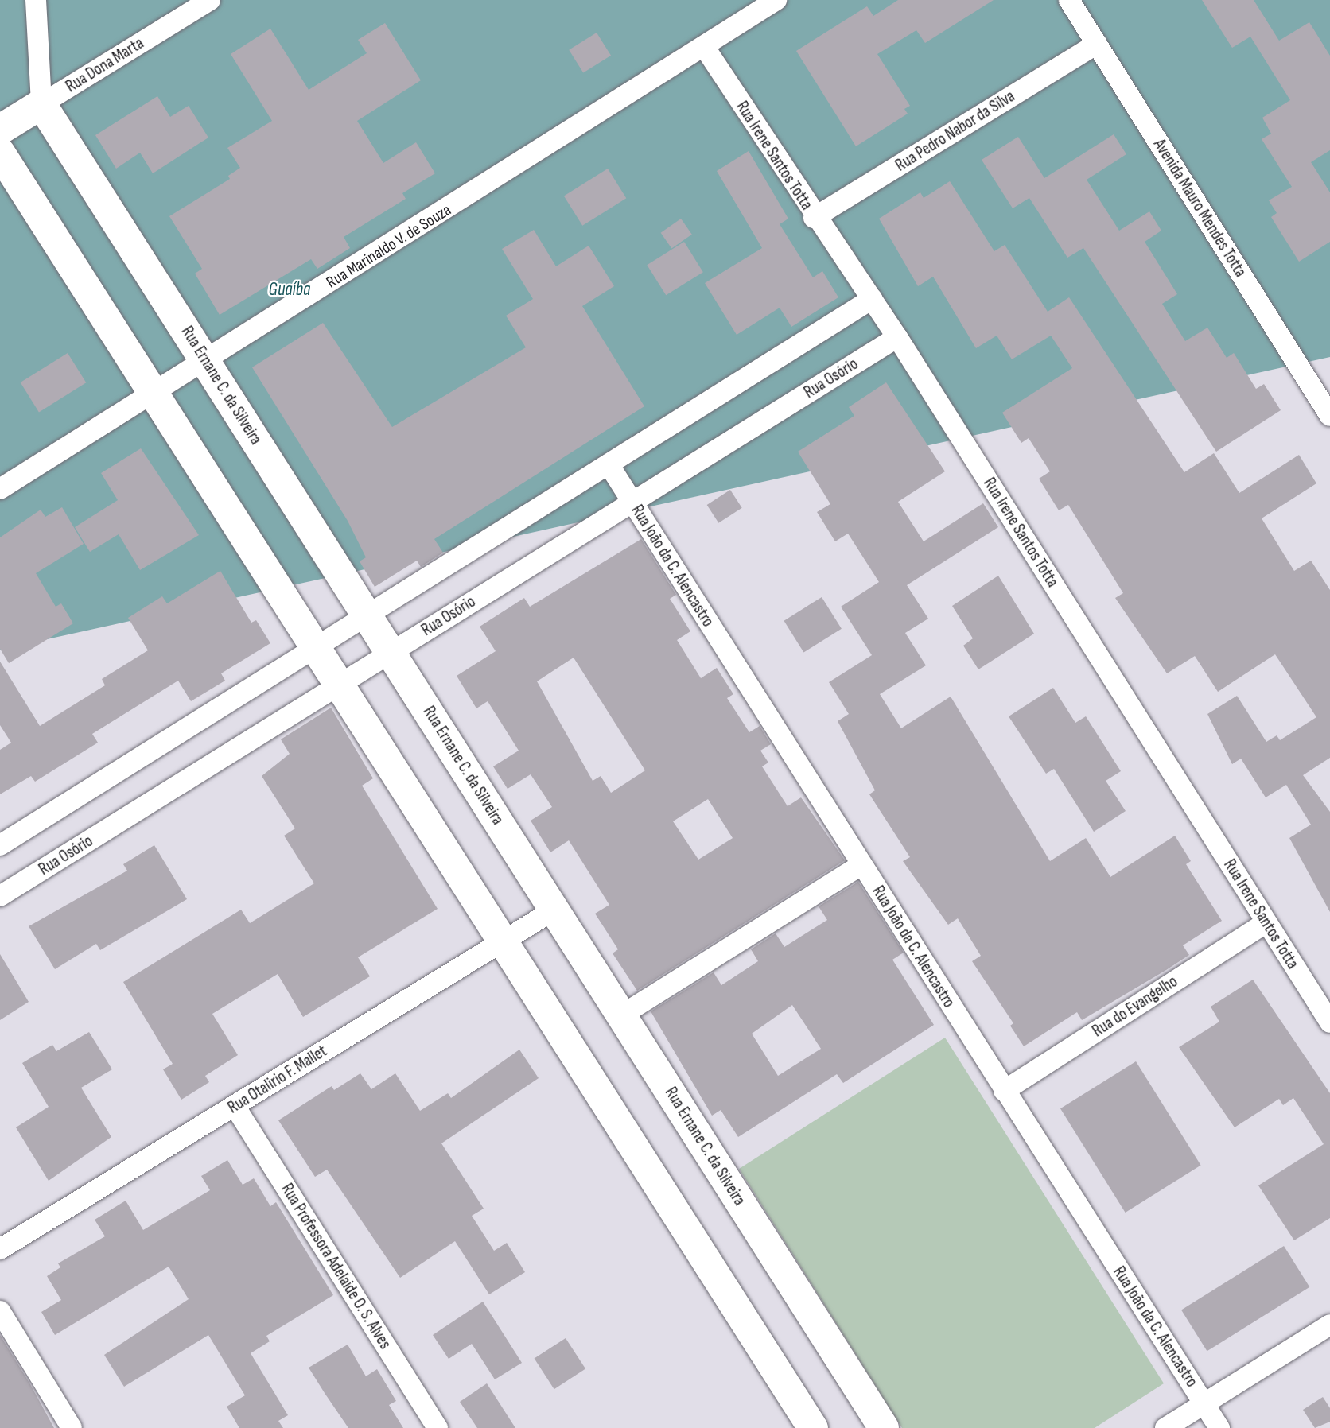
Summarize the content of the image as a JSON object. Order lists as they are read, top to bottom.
{
  "streets": {
    "street": [
      "Rua Dona Marta",
      "Rua Pedro Nabor da Silva",
      "Rua Irene Santos Totta",
      "Avenida Mauro Mendes Totta",
      "Rua Marinaldo V. de Souza",
      "Rua Osório",
      "Rua Ernane C. da Silveira",
      "Rua João da C. Alencastro",
      "Rua do Evangelho",
      "Rua Otalirio F. Mallet",
      "Rua Professora Adelaide O. S. Alves"
    ]
  },
  "crossings": [
    ["Rua Dona Marta", "Rua Ernane C. da Silveira"],
    ["Rua Pedro Nabor da Silva", "Rua Irene Santos Totta"],
    ["Rua Pedro Nabor da Silva", "Avenida Mauro Mendes Totta"],
    ["Rua Irene Santos Totta", "Rua Marinaldo V. de Souza"],
    ["Rua Irene Santos Totta", "Rua Osório"],
    ["Rua Irene Santos Totta", "Rua do Evangelho"],
    ["Rua Marinaldo V. de Souza", "Rua Ernane C. da Silveira"],
    ["Rua Osório", "Rua Ernane C. da Silveira"],
    ["Rua Osório", "Rua João da C. Alencastro"],
    ["Rua Ernane C. da Silveira", "Rua Otalirio F. Mallet"],
    ["Rua João da C. Alencastro", "Rua do Evangelho"],
    ["Rua Otalirio F. Mallet", "Rua Professora Adelaide O. S. Alves"]
  ],
  "water": ["Guaíba"]
}
